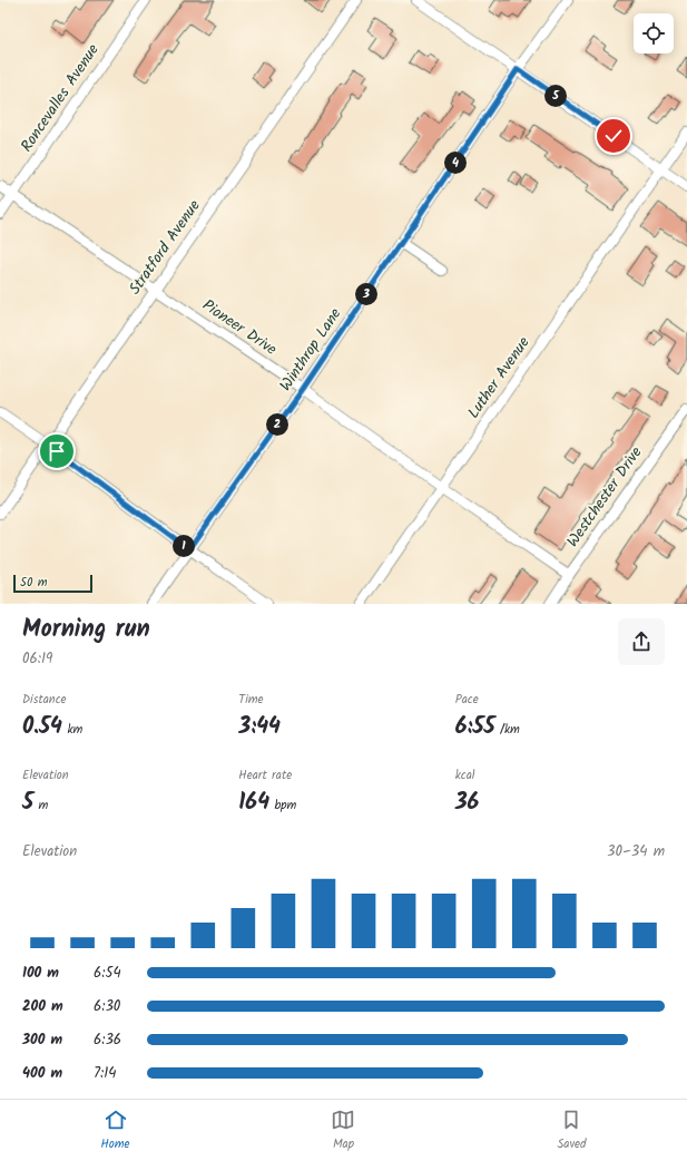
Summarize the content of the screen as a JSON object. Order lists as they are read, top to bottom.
{
  "streets": {
    "street": [
      "Roncevalles Avenue",
      "Stratford Avenue",
      "Pioneer Drive",
      "Winthrop Lane",
      "Luther Avenue",
      "Westchester Drive"
    ]
  },
  "crossings": [
    ["Roncevalles Avenue", "Pioneer Drive"],
    ["Stratford Avenue", "Pioneer Drive"],
    ["Pioneer Drive", "Winthrop Lane"],
    ["Pioneer Drive", "Luther Avenue"],
    ["Pioneer Drive", "Westchester Drive"]
  ],
  "scale_bar": "50 m",
  "page": {
    "pins": [
      "5",
      "4",
      "3",
      "2",
      "1"
    ],
    "scale": "50 m",
    "heading": ["Morning run", "06:19"],
    "stats": [
      ["Distance", "0.54 km"],
      ["Time", "3:44"],
      ["Pace", "6:55 /km"],
      ["Elevation", "5 m"],
      ["Heart rate", "164 bpm"],
      ["kcal", "36"]
    ],
    "chart": ["Elevation", "30–34 m"],
    "list": [
      {
        "name": "100 m",
        "note": "6:54"
      },
      {
        "name": "200 m",
        "note": "6:30"
      },
      {
        "name": "300 m",
        "note": "6:36"
      },
      {
        "name": "400 m",
        "note": "7:14"
      }
    ],
    "tabs": ["Home", "Map", "Saved"]
  }
}
